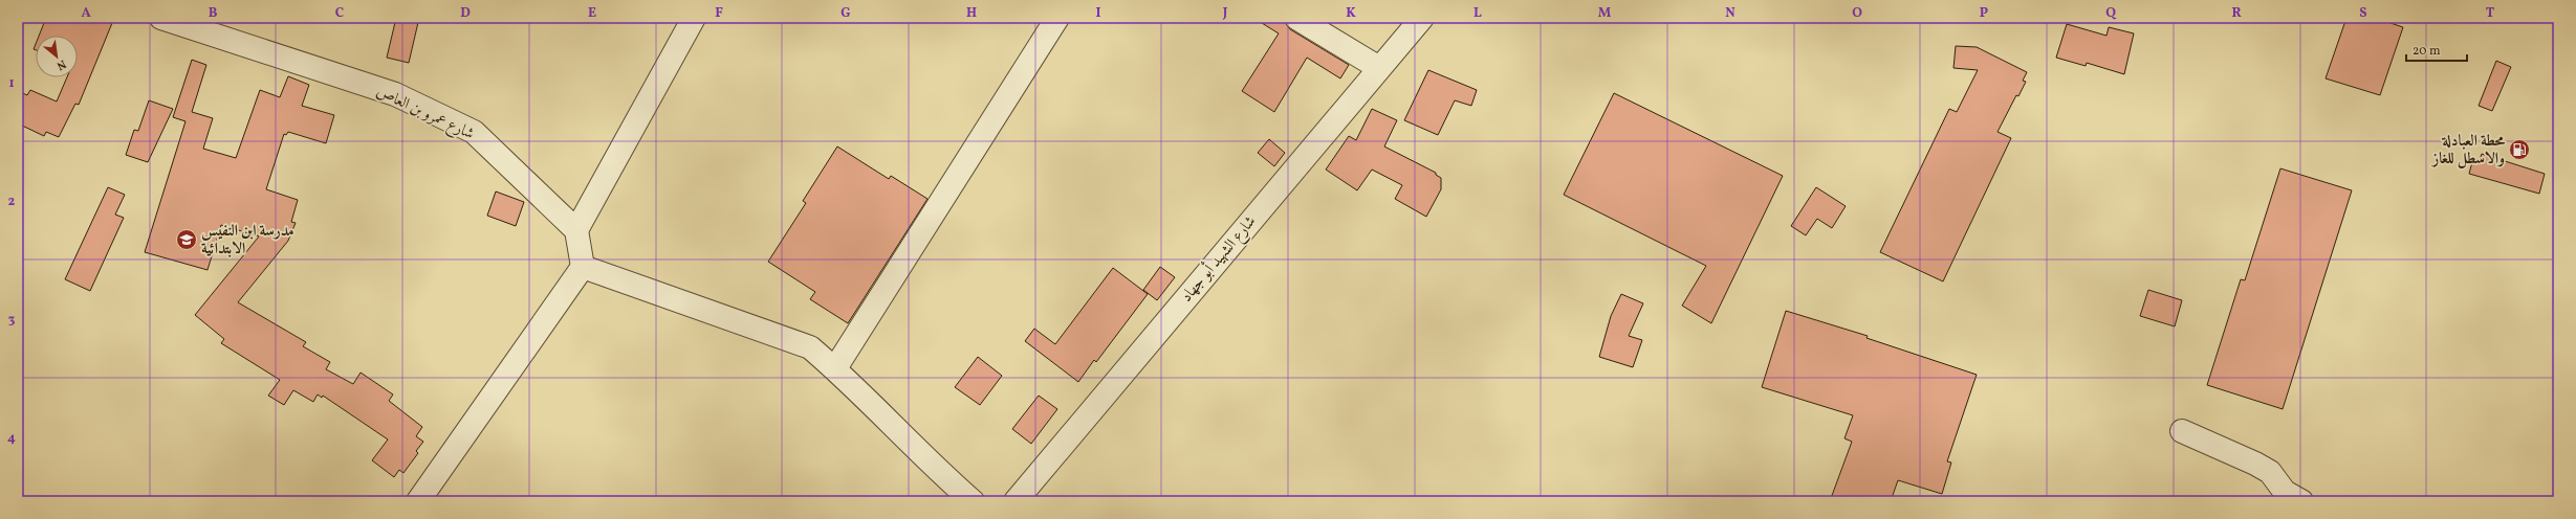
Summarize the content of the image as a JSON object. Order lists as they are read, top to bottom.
{
  "streets": {
    "street": ["شارع عمرو بن العاص", "شارع الشهيد أبو جهاد"]
  },
  "places": {
    "fuel station": ["محطة العبادلة والاسطل للغاز"],
    "school or university": ["مدرسة ابن النفيس الابتدائية"]
  },
  "scale_bar": "20 m",
  "north": "bottom right",
  "grid": {
    "columns": [
      "A",
      "B",
      "C",
      "D",
      "E",
      "F",
      "G",
      "H",
      "I",
      "J",
      "K",
      "L",
      "M",
      "N",
      "O",
      "P",
      "Q",
      "R",
      "S",
      "T"
    ],
    "rows": [
      "1",
      "2",
      "3",
      "4"
    ]
  }
}
